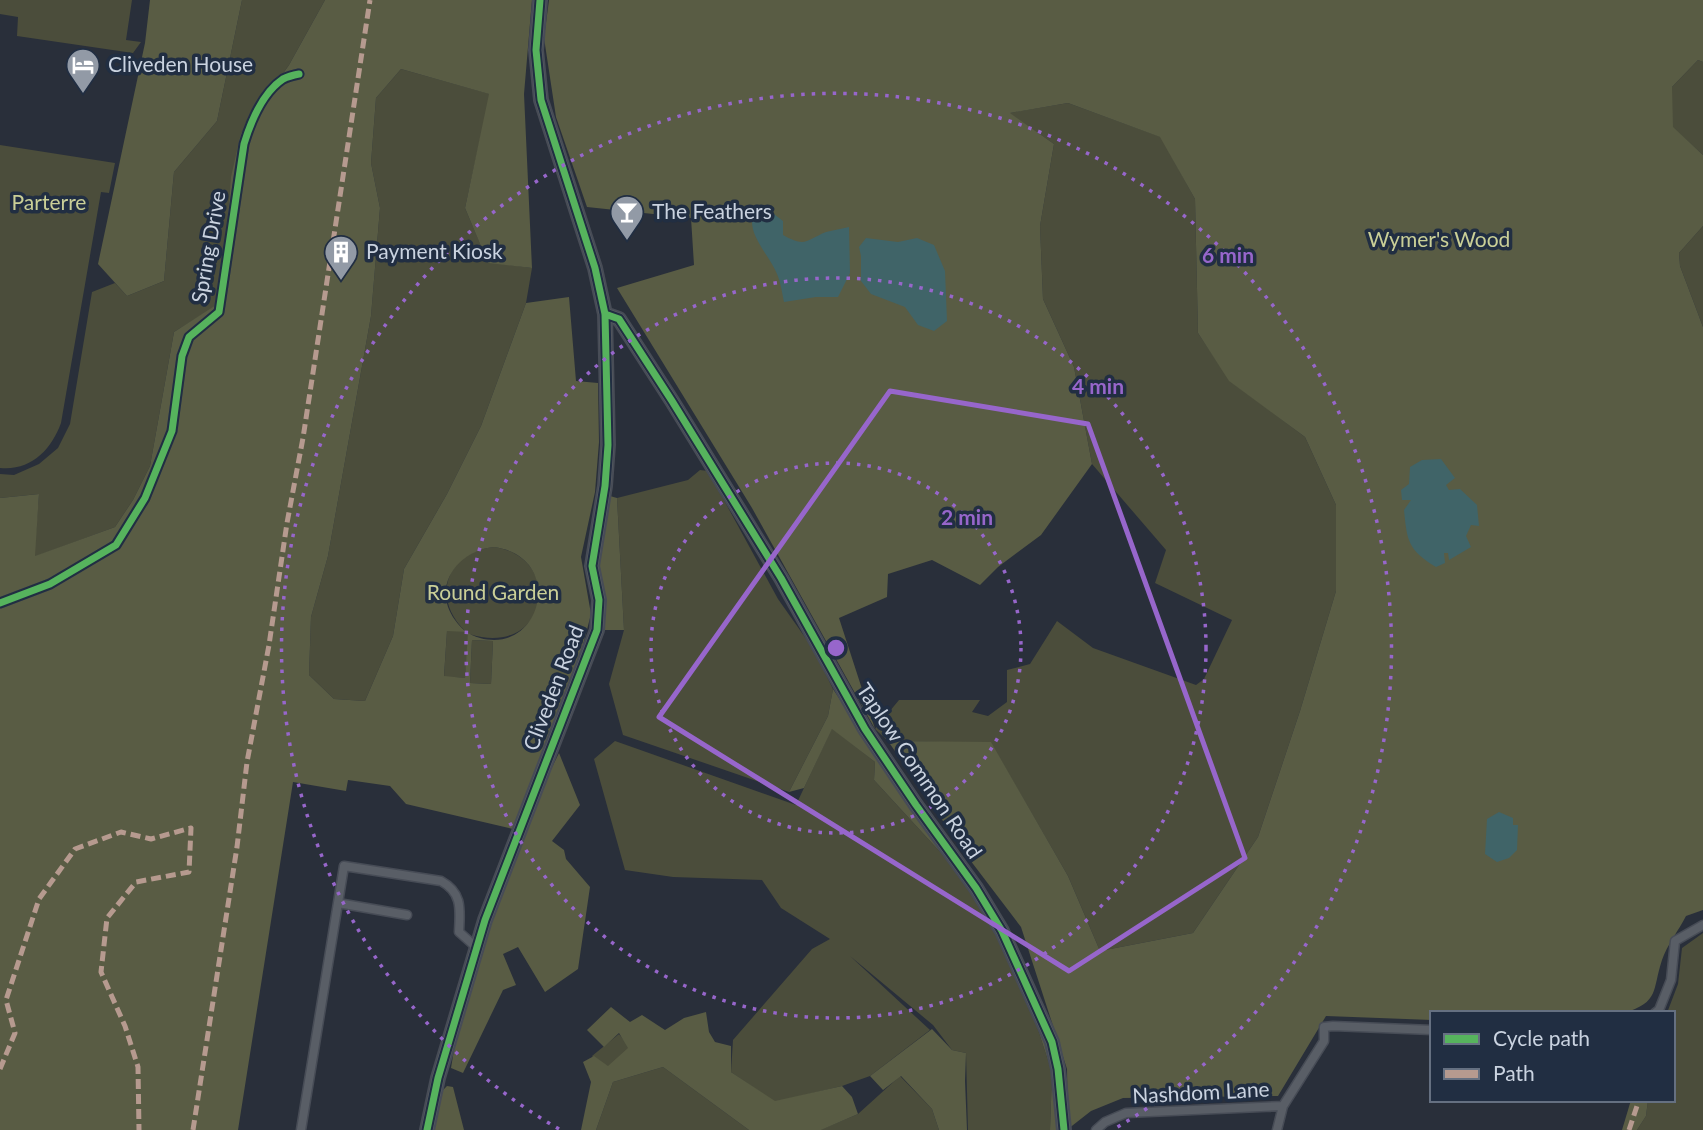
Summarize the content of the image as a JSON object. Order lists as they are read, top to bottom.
{
  "streets": {
    "street": [
      "Spring Drive",
      "Cliveden Road",
      "Taplow Common Road",
      "Nashdom Lane"
    ]
  },
  "crossings": [
    ["Cliveden Road", "Taplow Common Road"]
  ],
  "parks": ["Parterre", "Wymer's Wood", "Round Garden"],
  "places": {
    "hotel": ["Cliveden House"],
    "bar": ["The Feathers"],
    "building": ["Payment Kiosk"]
  },
  "legend": ["Cycle path", "Path"],
  "rings": ["6 min", "4 min", "2 min"]
}
